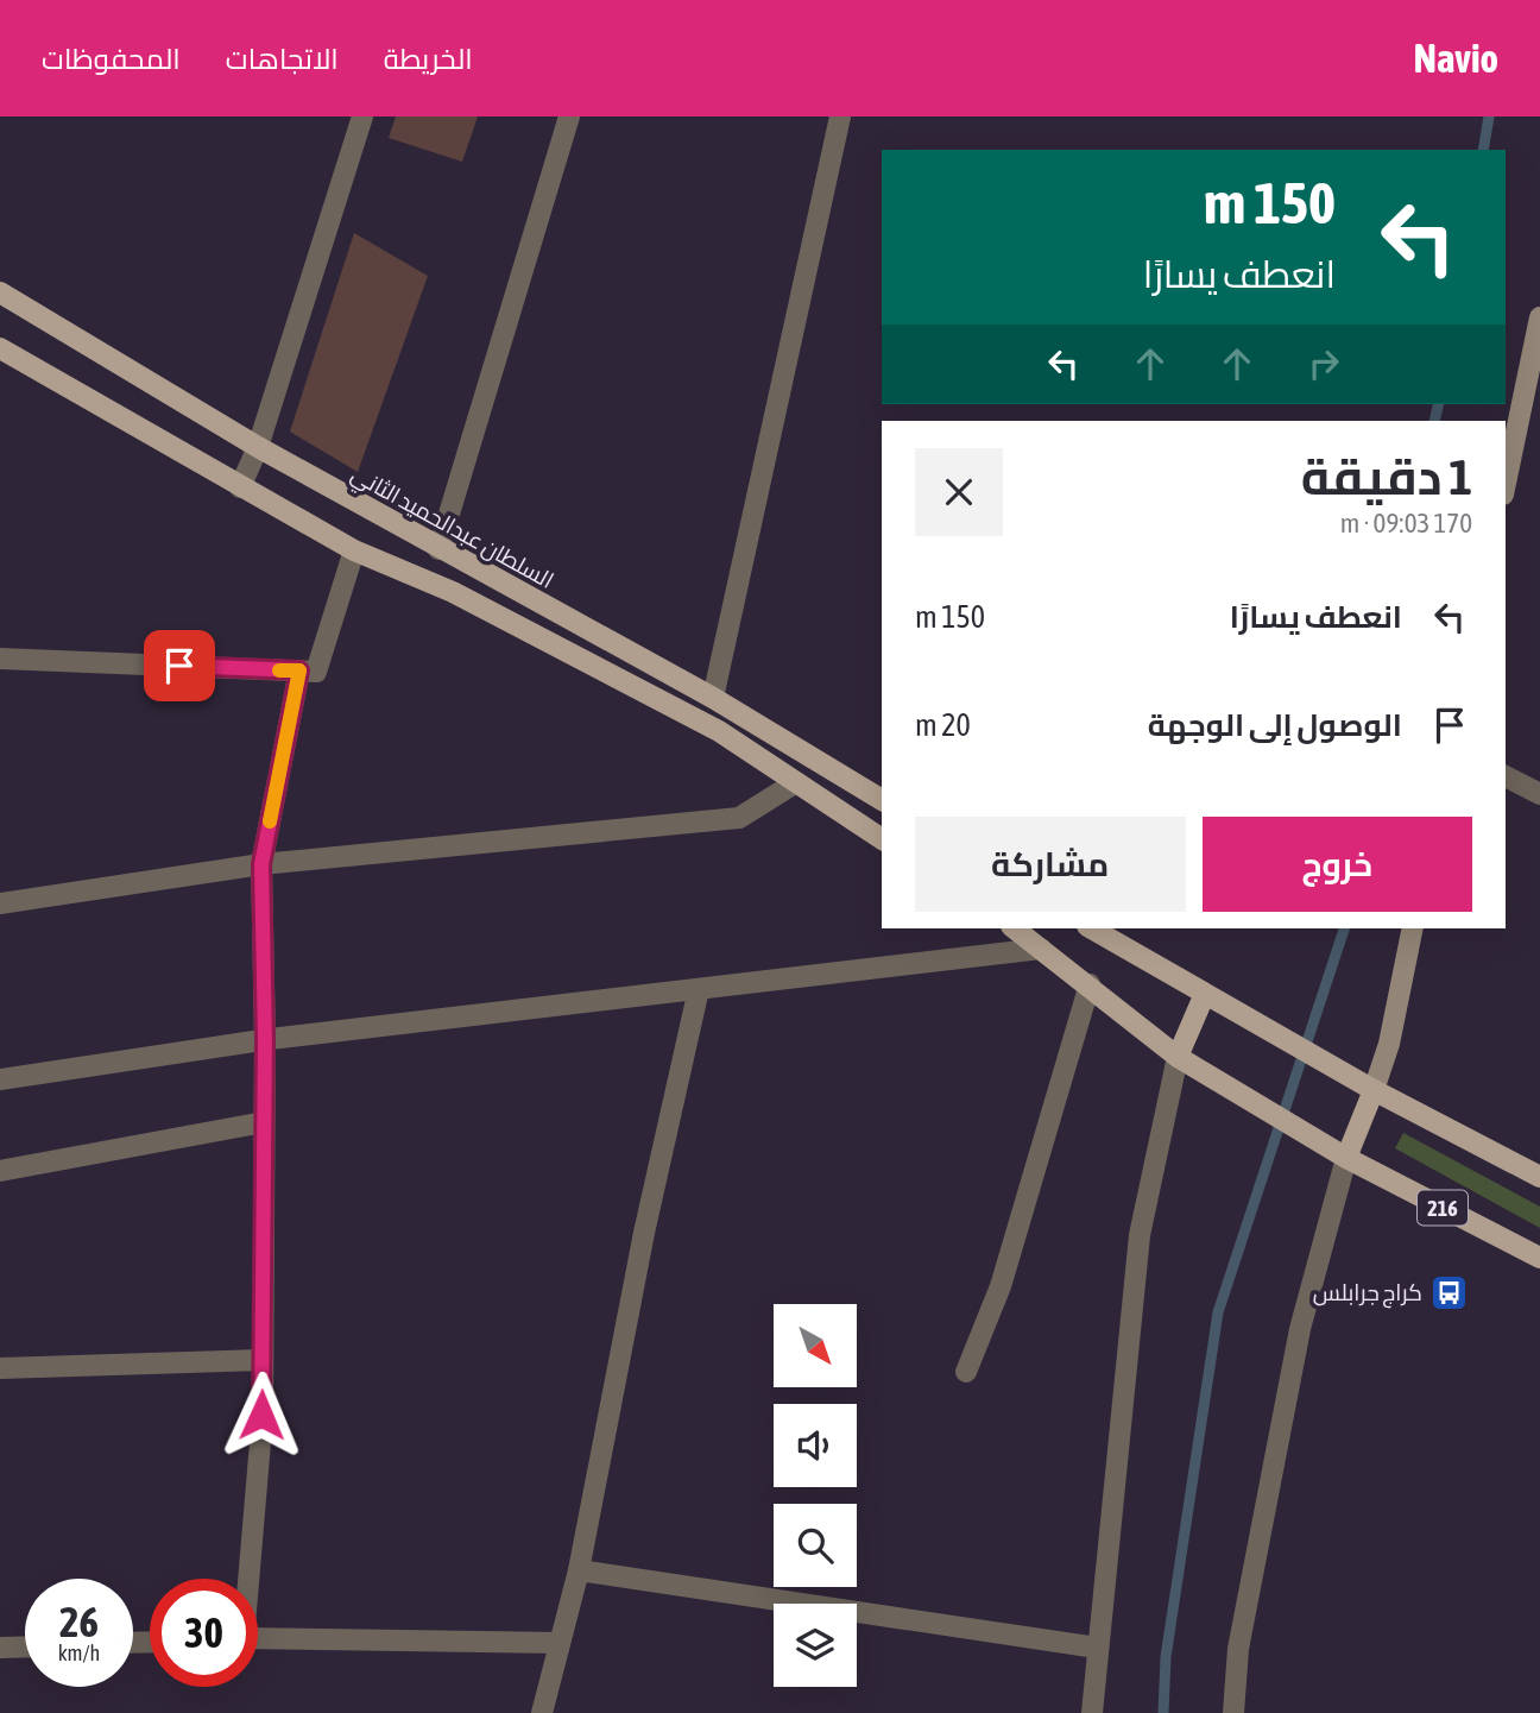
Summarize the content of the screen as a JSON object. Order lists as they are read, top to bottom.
{
  "streets": {
    "main road": ["السلطان عبدالحميد الثاني", "216"]
  },
  "places": {
    "bus stop": ["كراج جرابلس"]
  },
  "north": "bottom right",
  "page": {
    "header": "Navio",
    "nav": ["الخريطة", "الاتجاهات", "المحفوظات"],
    "turn": ["150 m", "انعطف يسارًا"],
    "heading": ["1 دقيقة", "170 m · 09:03"],
    "list": [
      {
        "name": "انعطف يسارًا",
        "value": "150 m"
      },
      {
        "name": "الوصول إلى الوجهة",
        "value": "20 m"
      }
    ],
    "buttons": ["خروج", "مشاركة"],
    "speed": "26 km/h",
    "limit": "30"
  }
}
